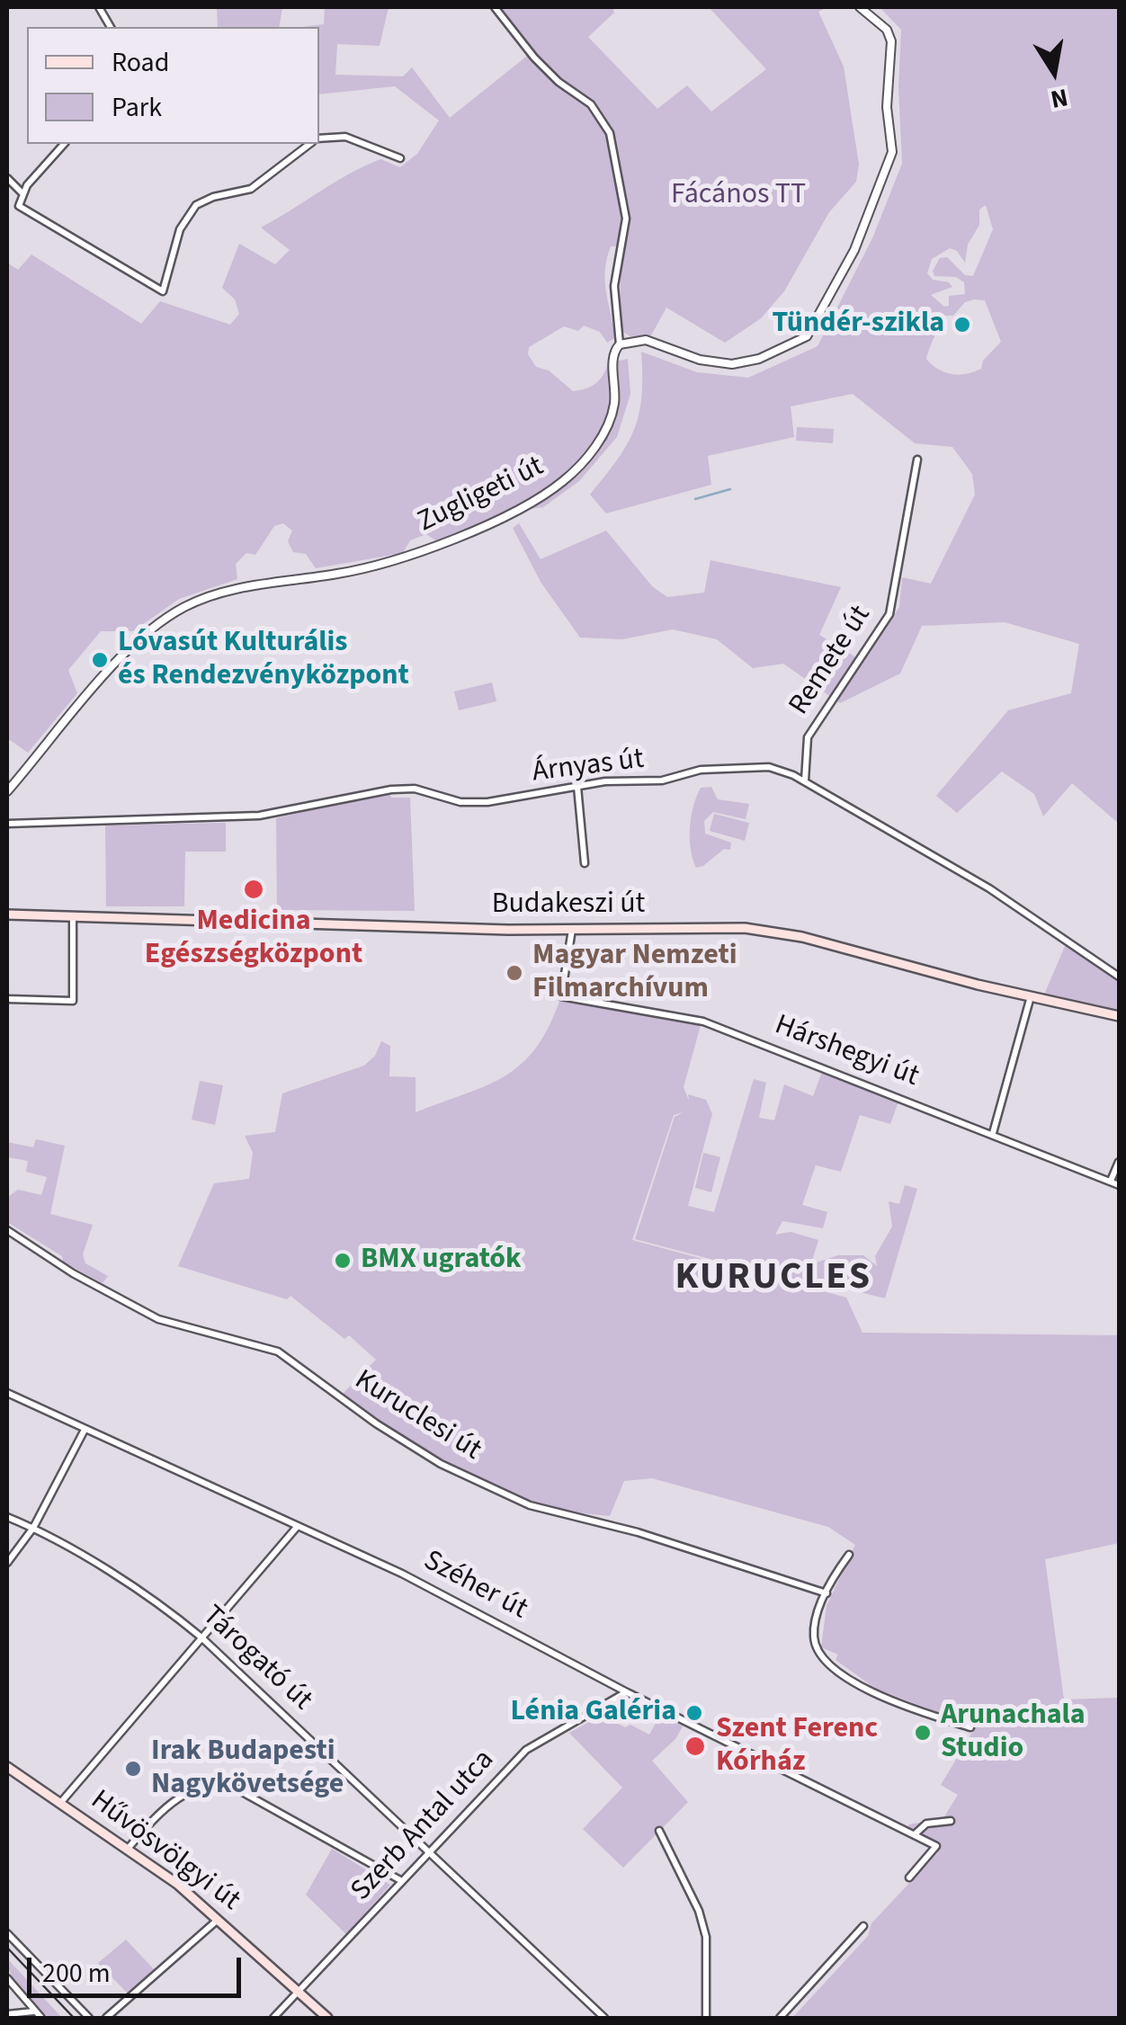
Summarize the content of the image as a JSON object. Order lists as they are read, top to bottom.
{
  "streets": {
    "main road": ["Budakeszi út", "Hűvösvölgyi út"],
    "street": [
      "Zugligeti út",
      "Remete út",
      "Árnyas út",
      "Hárshegyi út",
      "Kuruclesi út",
      "Széher út",
      "Tárogató út",
      "Szerb Antal utca"
    ]
  },
  "crossings": [
    ["Remete út", "Árnyas út"],
    ["Budakeszi út", "Hárshegyi út"],
    ["Széher út", "Szerb Antal utca"],
    ["Tárogató út", "Szerb Antal utca"],
    ["Szerb Antal utca", "Hűvösvölgyi út"]
  ],
  "districts": ["KURUCLES"],
  "parks": ["Fácános TT"],
  "places": [
    "Tündér-szikla",
    "Lóvasút Kulturális és Rendezvényközpont",
    "Medicina Egészségközpont",
    "Magyar Nemzeti Filmarchívum",
    "BMX ugratók",
    "Lénia Galéria",
    "Arunachala Studio",
    "Szent Ferenc Kórház",
    "Irak Budapesti Nagykövetsége"
  ],
  "legend": ["Road", "Park"],
  "scale_bar": "200 m",
  "north": "bottom"
}
